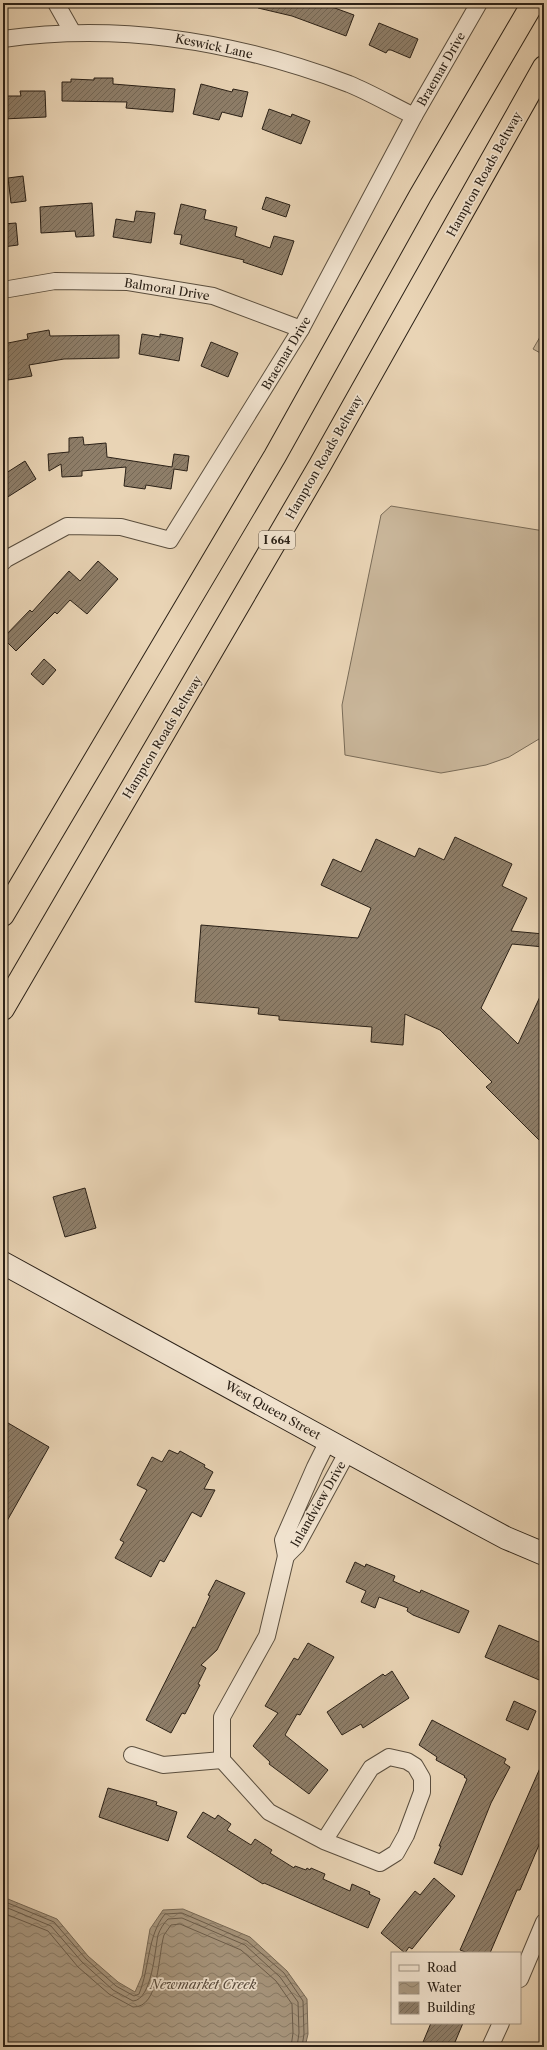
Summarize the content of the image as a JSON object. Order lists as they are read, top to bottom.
{
  "streets": {
    "highway": ["Hampton Roads Beltway", "I 664"],
    "main road": ["West Queen Street"],
    "street": [
      "Keswick Lane",
      "Braemar Drive",
      "Balmoral Drive",
      "Inlandview Drive"
    ]
  },
  "crossings": [
    ["Keswick Lane", "Braemar Drive"],
    ["Braemar Drive", "Balmoral Drive"],
    ["West Queen Street", "Inlandview Drive"]
  ],
  "water": ["Newmarket Creek"],
  "legend": ["Road", "Water", "Building"]
}
